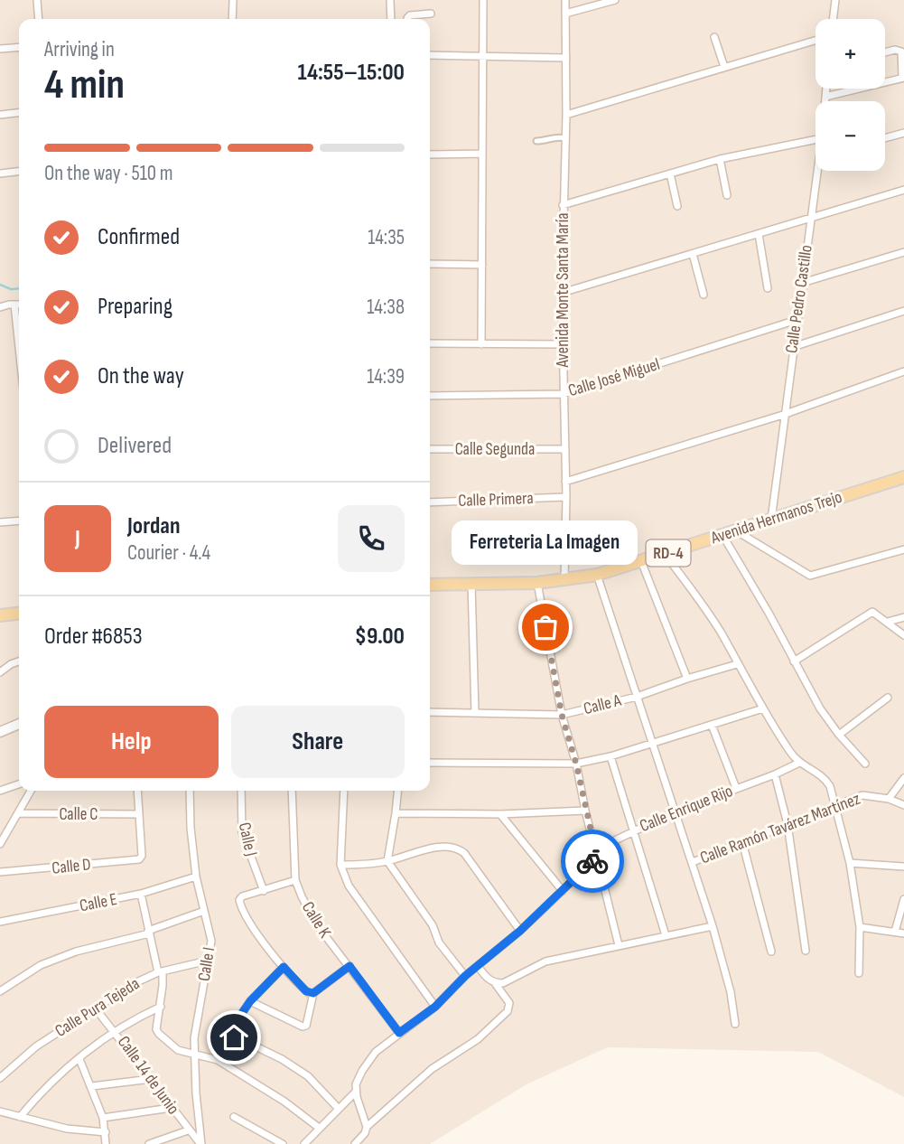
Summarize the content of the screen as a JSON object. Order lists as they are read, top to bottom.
{
  "streets": {
    "main road": ["Avenida Hermanos Trejo", "RD-4"],
    "street": [
      "Avenida Monte Santa María",
      "Calle Pedro Castillo",
      "Calle José Miguel",
      "Calle Segunda",
      "Calle Primera",
      "Calle A",
      "Calle Enrique Rijo",
      "Calle C",
      "Calle Ramón Tavárez Martínez",
      "Calle J",
      "Calle D",
      "Calle E",
      "Calle K",
      "Calle I",
      "Calle Pura Tejeda",
      "Calle 14 de Junio"
    ]
  },
  "crossings": [
    ["Avenida Monte Santa María", "Calle José Miguel"],
    ["Avenida Monte Santa María", "Calle Segunda"],
    ["Avenida Monte Santa María", "Calle Primera"],
    ["Avenida Monte Santa María", "Avenida Hermanos Trejo"],
    ["Calle Pedro Castillo", "Calle José Miguel"],
    ["Calle Pedro Castillo", "Avenida Hermanos Trejo"],
    ["Calle Enrique Rijo", "Calle K"],
    ["Calle C", "Calle D"],
    ["Calle E", "Calle I"],
    ["Calle I", "Calle Pura Tejeda"],
    ["Calle I", "Calle 14 de Junio"],
    ["Calle Pura Tejeda", "Calle 14 de Junio"]
  ],
  "places": ["Ferreteria La Imagen"],
  "page": {
    "map_buttons": ["+", "−"],
    "heading": ["4 min", "Arriving in", "14:55–15:00"],
    "panel": [
      "Jordan",
      "Courier · 4.4",
      "Order #6853",
      "$9.00"
    ],
    "bar": "On the way · 510 m",
    "list": [
      ["Confirmed", "14:35"],
      ["Preparing", "14:38"],
      ["On the way", "14:39"],
      "Delivered"
    ],
    "round": "J",
    "bubble": "Ferreteria La Imagen",
    "buttons": ["Help", "Share"]
  }
}
